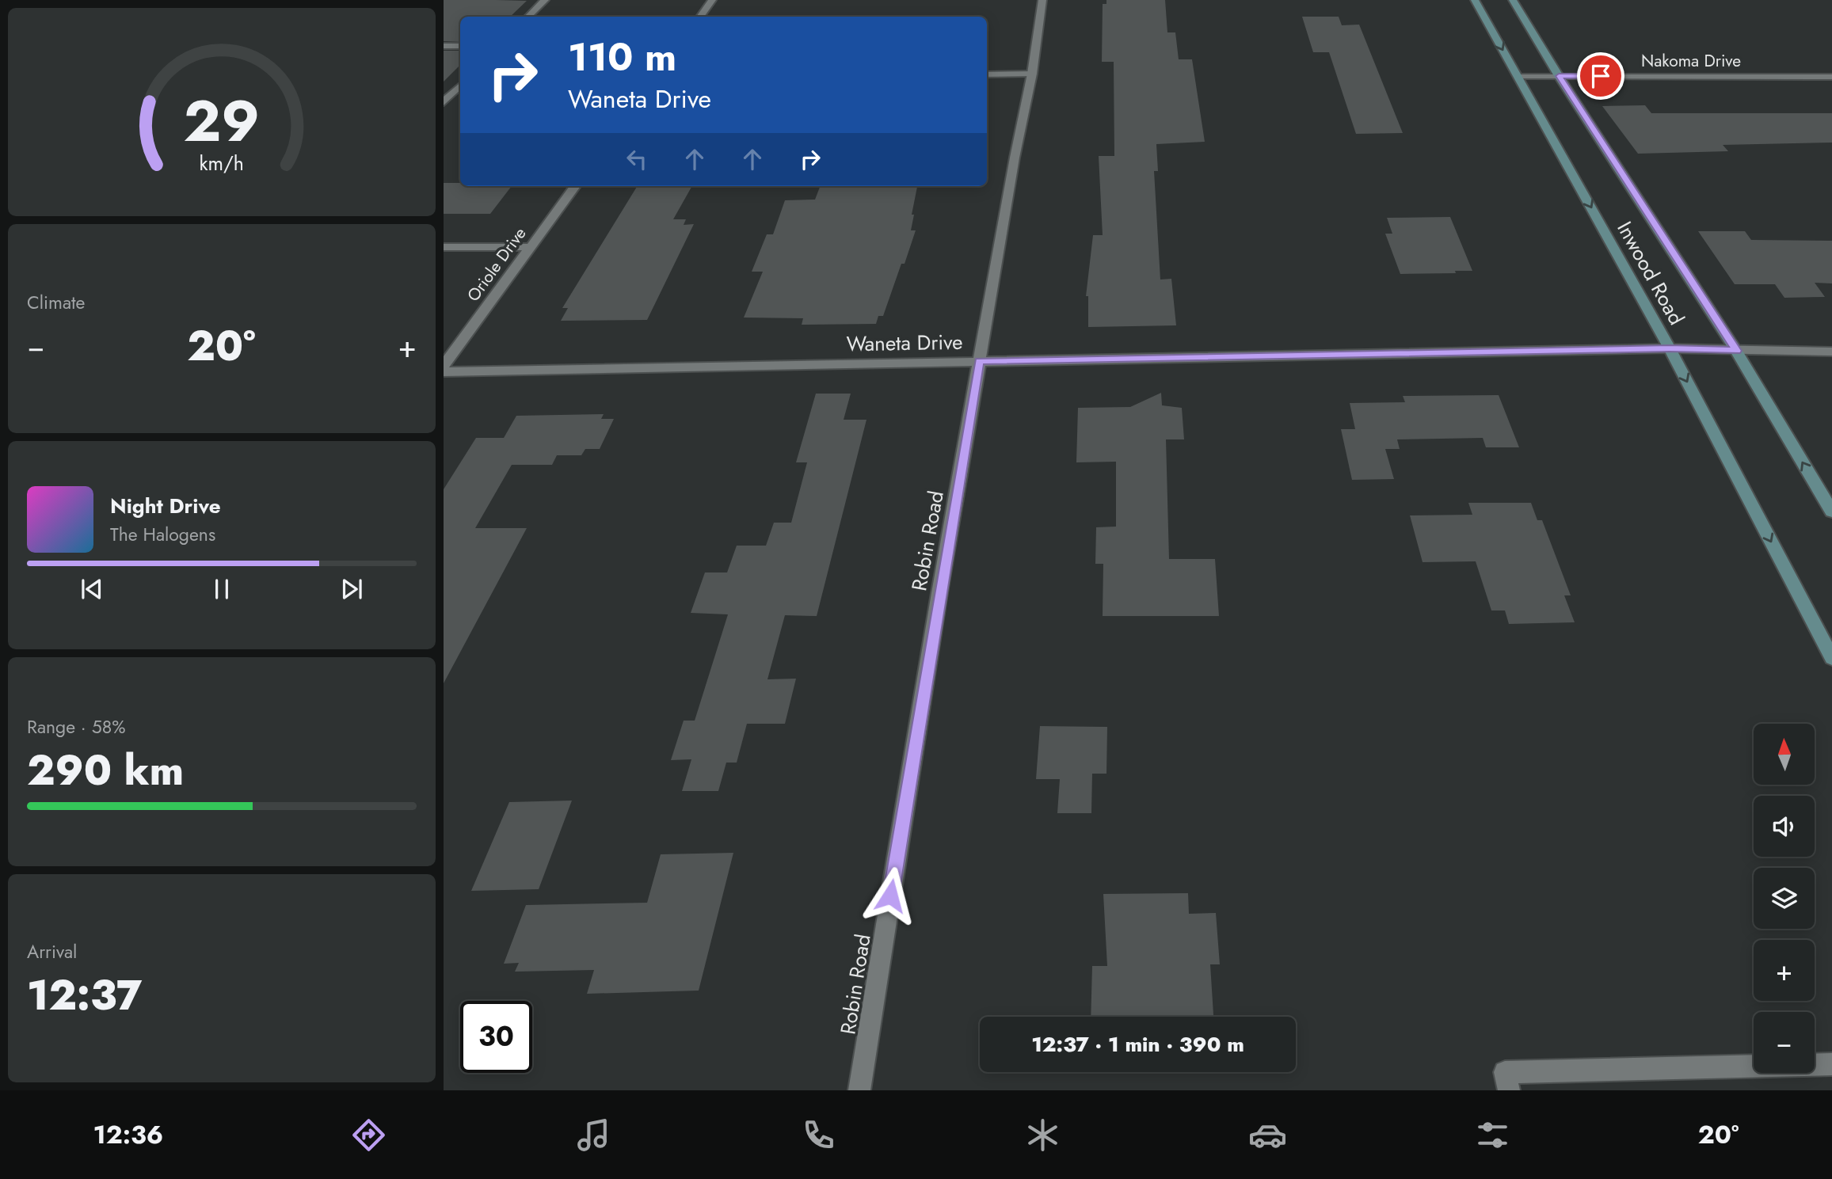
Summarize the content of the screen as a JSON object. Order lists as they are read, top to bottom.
{
  "streets": {
    "main road": ["Inwood Road"],
    "street": [
      "Nakoma Drive",
      "Oriole Drive",
      "Waneta Drive",
      "Robin Road"
    ]
  },
  "crossings": [
    ["Nakoma Drive", "Inwood Road"],
    ["Inwood Road", "Waneta Drive"],
    ["Waneta Drive", "Robin Road"]
  ],
  "north": "top",
  "page": {
    "turn": ["110 m", "Waneta Drive"],
    "tile": [
      "Climate",
      ["Range · 58%", "290 km"],
      ["Arrival", "12:37"]
    ],
    "heat": ["−", "20°", "+"],
    "song": ["Night Drive", "The Halogens"],
    "map_buttons": ["+", "−"],
    "limit": "30",
    "trip": "12:37 · 1 min · 390 m",
    "tabs": ["12:36", "20°"],
    "gauge": ["29", "km/h"]
  }
}
